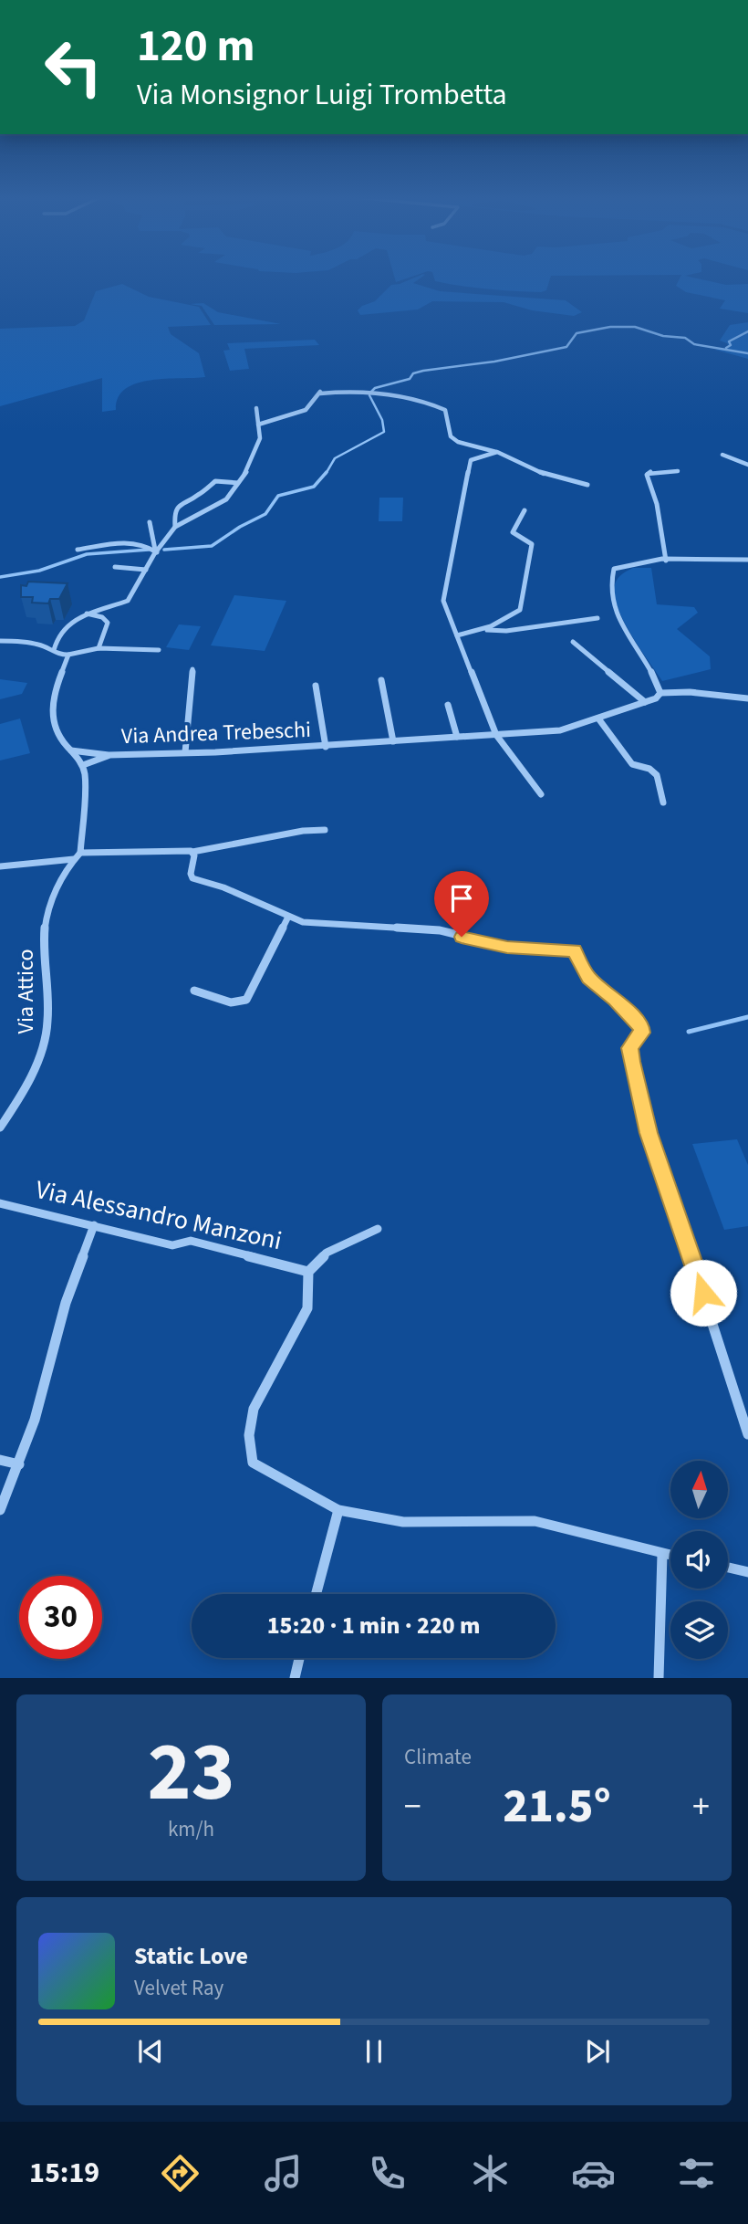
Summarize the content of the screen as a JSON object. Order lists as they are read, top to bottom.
{
  "streets": {
    "street": ["Via Andrea Trebeschi", "Via Attico", "Via Alessandro Manzoni"]
  },
  "north": "top",
  "page": {
    "turn": ["120 m", "Via Monsignor Luigi Trombetta"],
    "limit": "30",
    "trip": "15:20 · 1 min · 220 m",
    "tile": [
      ["23", "km/h"],
      "Climate"
    ],
    "heat": ["−", "21.5°", "+"],
    "song": ["Static Love", "Velvet Ray"],
    "tabs": "15:19"
  }
}
